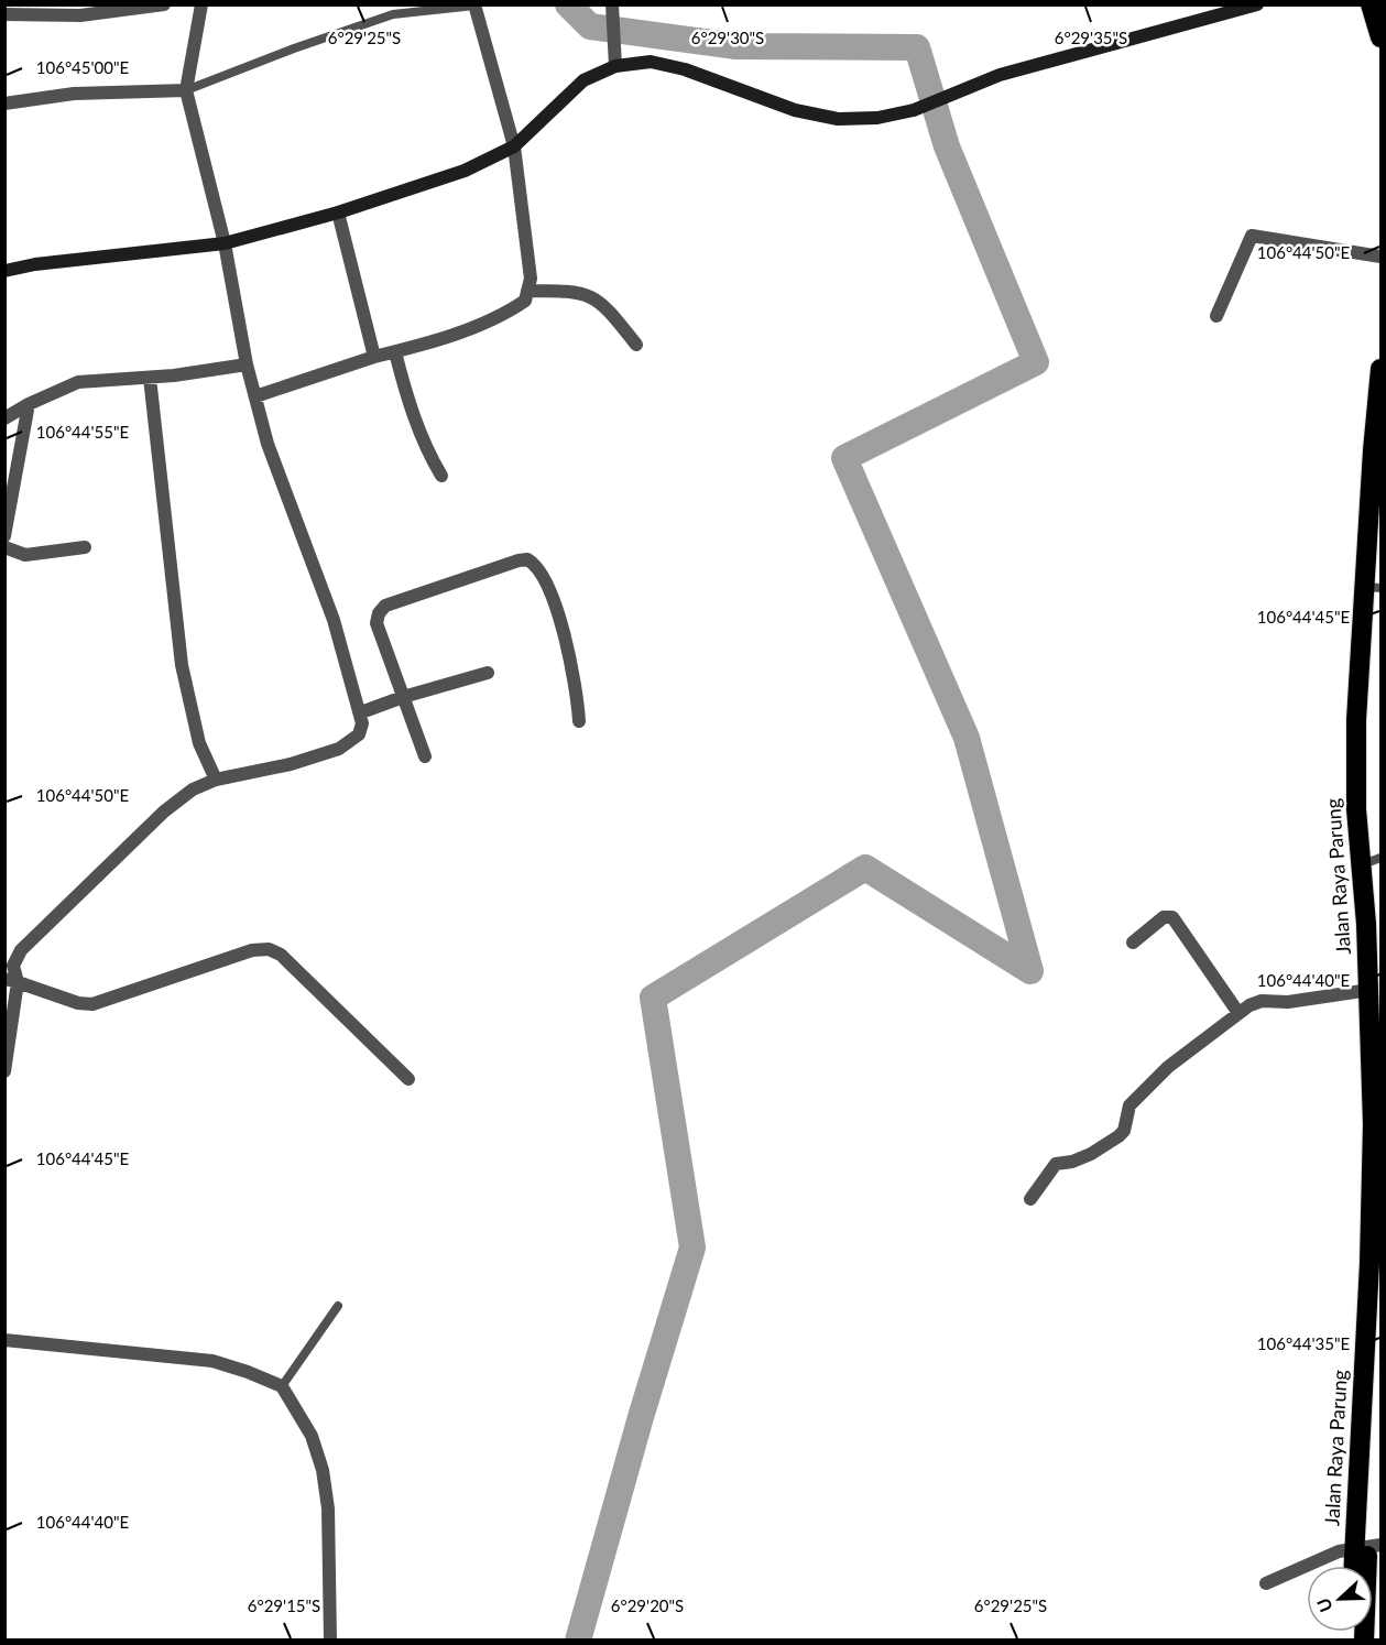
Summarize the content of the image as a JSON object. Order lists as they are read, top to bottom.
{
  "streets": {
    "highway": ["Jalan Raya Parung"]
  },
  "north": "left",
  "coordinates": [
    "6°29'25\"S",
    "6°29'30\"S",
    "6°29'35\"S",
    "106°45'00\"E",
    "106°44'50\"E",
    "106°44'55\"E",
    "106°44'45\"E",
    "106°44'40\"E",
    "106°44'35\"E",
    "6°29'15\"S",
    "6°29'20\"S"
  ]
}
